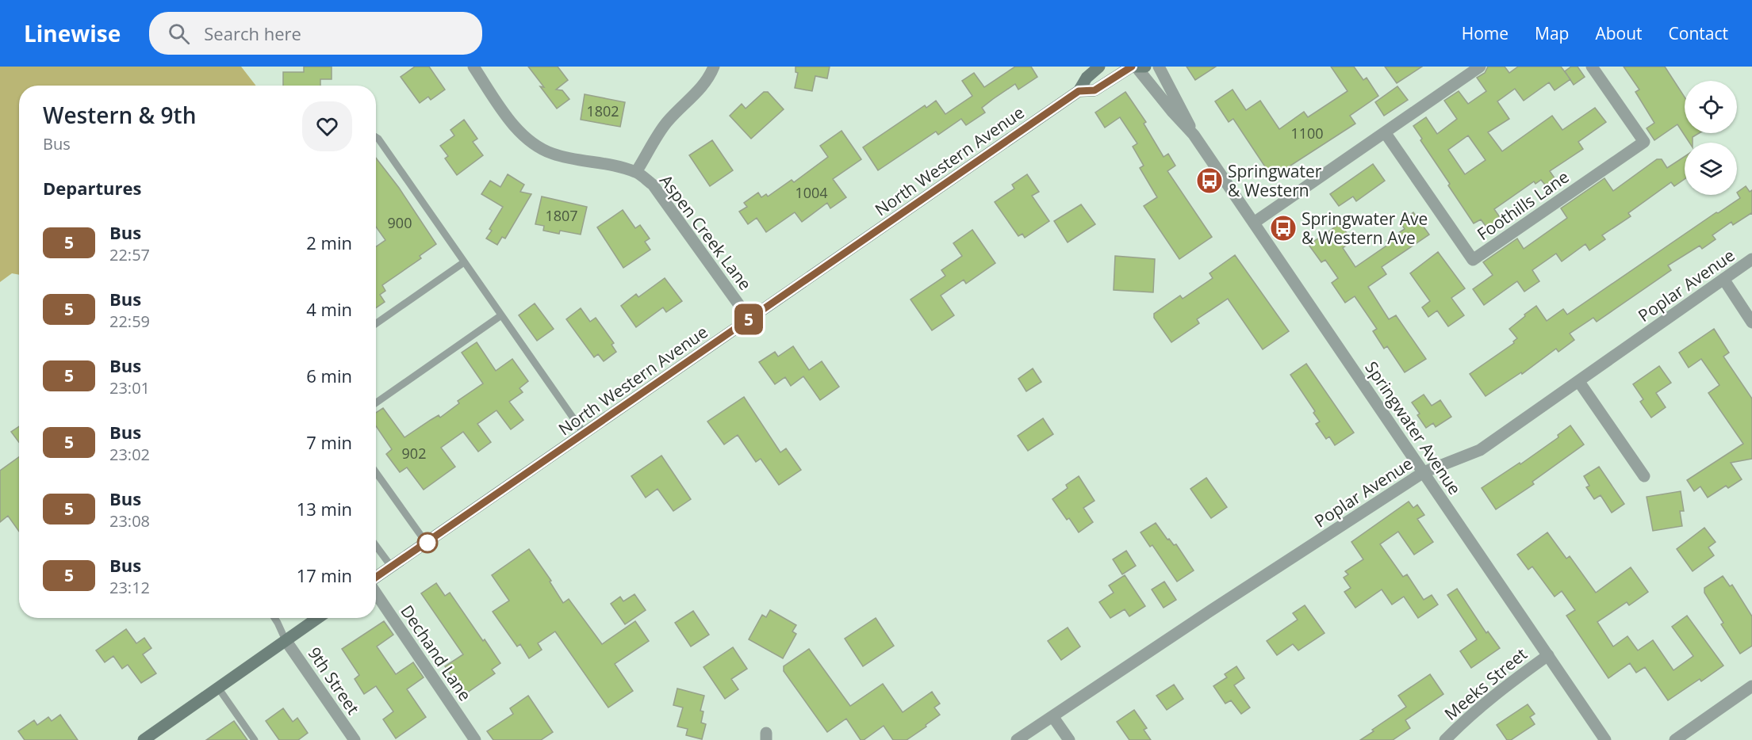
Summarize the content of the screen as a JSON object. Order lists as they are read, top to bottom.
{
  "streets": {
    "main road": ["North Western Avenue"],
    "street": [
      "Foothills Lane",
      "Aspen Creek Lane",
      "Poplar Avenue",
      "Springwater Avenue",
      "Dechand Lane",
      "9th Street",
      "Meeks Street"
    ]
  },
  "crossings": [
    ["North Western Avenue", "Aspen Creek Lane"],
    ["Poplar Avenue", "Springwater Avenue"],
    ["Springwater Avenue", "Meeks Street"]
  ],
  "places": {
    "bus stop": ["Springwater & Western", "Springwater Ave & Western Ave"]
  },
  "lines": ["bus line 5"],
  "house_numbers": [
    "1802",
    "1100",
    "1004",
    "1807",
    "900",
    "902"
  ],
  "page": {
    "header": "Linewise",
    "search": "Search here",
    "nav": [
      "Home",
      "Map",
      "About",
      "Contact"
    ],
    "on_map": "5",
    "heading": [
      ["Western & 9th", "Bus"],
      "Departures"
    ],
    "list": [
      {
        "mark": "5",
        "name": "Bus",
        "note": "22:57",
        "value": "2 min"
      },
      {
        "mark": "5",
        "name": "Bus",
        "note": "22:59",
        "value": "4 min"
      },
      {
        "mark": "5",
        "name": "Bus",
        "note": "23:01",
        "value": "6 min"
      },
      {
        "mark": "5",
        "name": "Bus",
        "note": "23:02",
        "value": "7 min"
      },
      {
        "mark": "5",
        "name": "Bus",
        "note": "23:08",
        "value": "13 min"
      },
      {
        "mark": "5",
        "name": "Bus",
        "note": "23:12",
        "value": "17 min"
      }
    ]
  }
}
